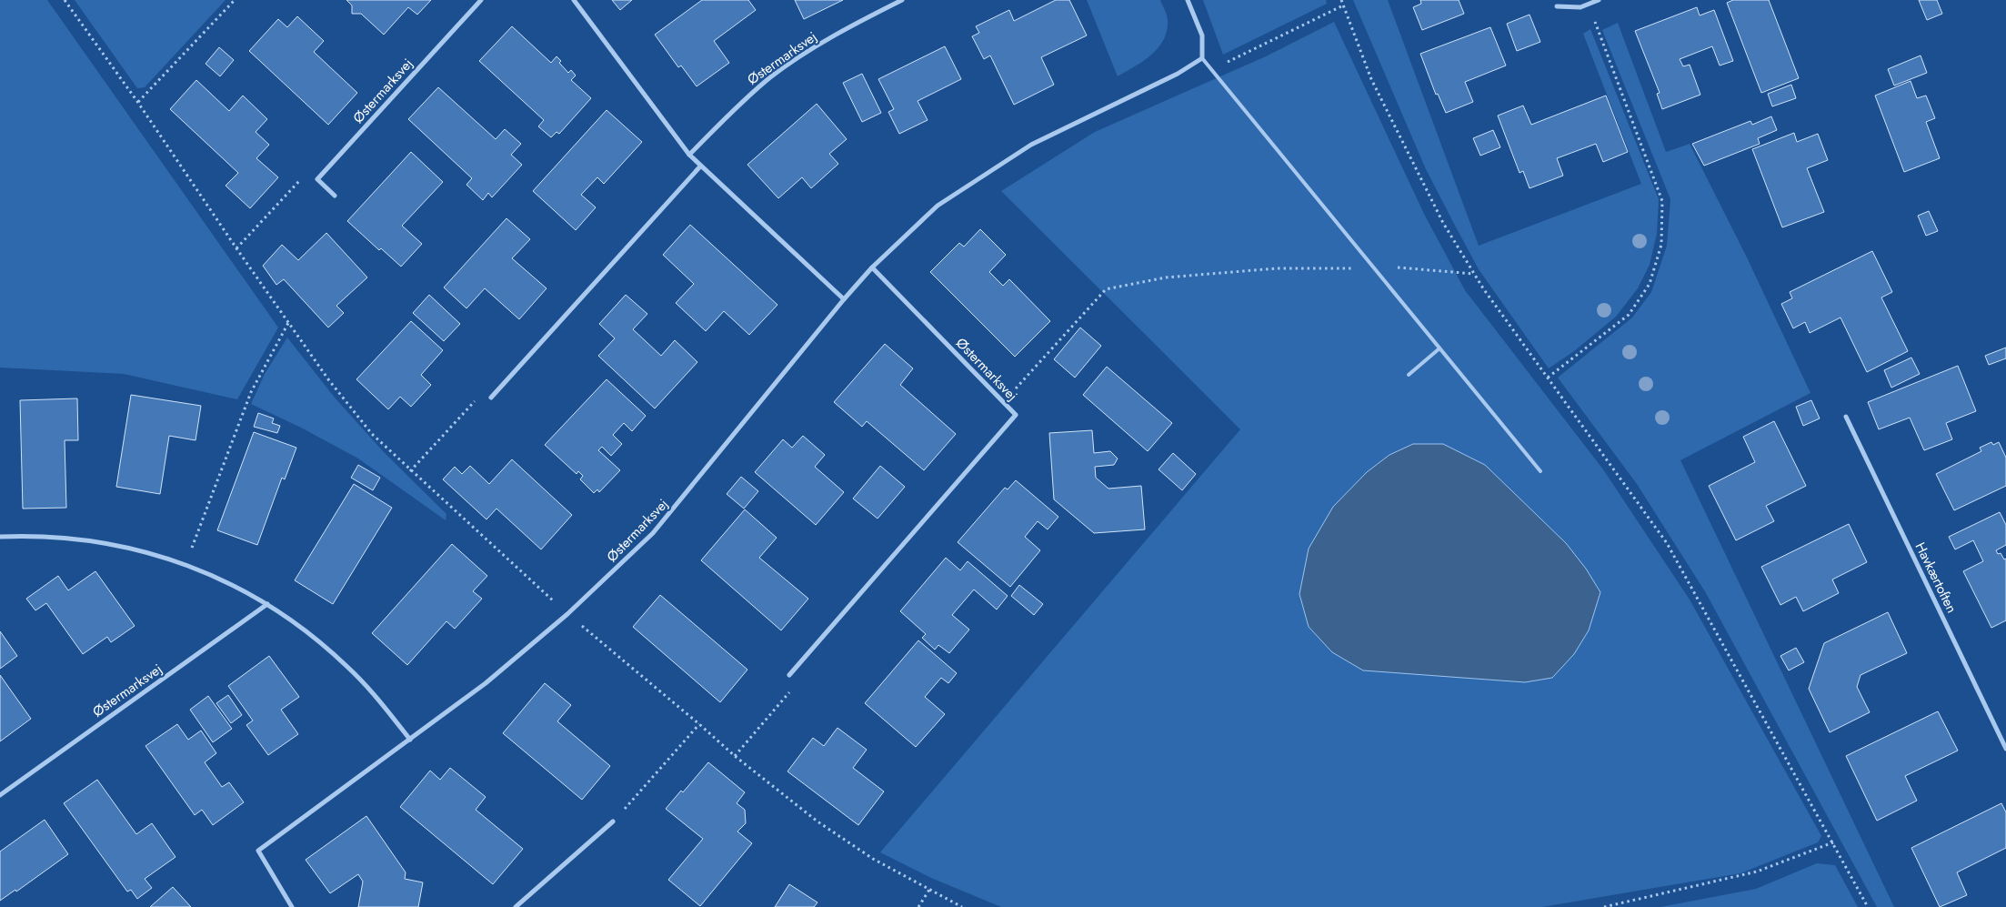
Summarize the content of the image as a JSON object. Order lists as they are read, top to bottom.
{
  "streets": {
    "street": ["Østermarksvej", "Havkærtoften"]
  }
}
